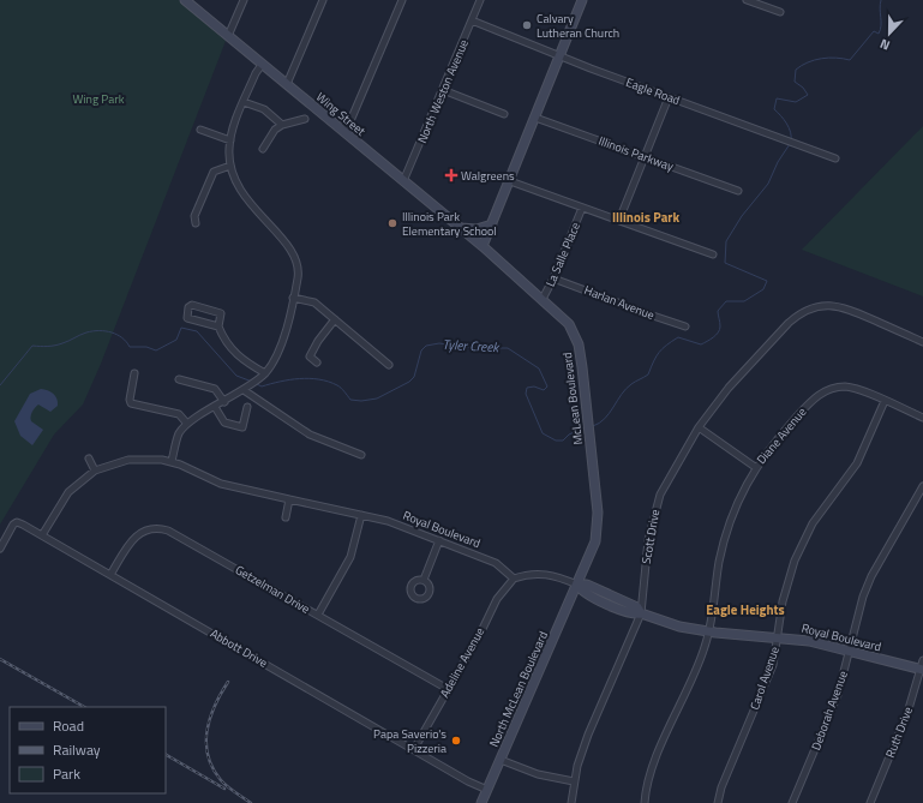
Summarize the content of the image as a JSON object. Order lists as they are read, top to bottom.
{
  "streets": {
    "main road": [
      "Wing Street",
      "McLean Boulevard",
      "Royal Boulevard",
      "North McLean Boulevard"
    ],
    "street": [
      "North Weston Avenue",
      "Eagle Road",
      "Illinois Parkway",
      "La Salle Place",
      "Harlan Avenue",
      "Diane Avenue",
      "Scott Drive",
      "Getzelman Drive",
      "Abbott Drive",
      "Adeline Avenue",
      "Carol Avenue",
      "Deborah Avenue",
      "Ruth Drive"
    ]
  },
  "crossings": [
    ["North Weston Avenue", "Eagle Road"],
    ["North Weston Avenue", "Wing Street"],
    ["Wing Street", "McLean Boulevard"],
    ["La Salle Place", "Harlan Avenue"],
    ["La Salle Place", "McLean Boulevard"],
    ["McLean Boulevard", "Royal Boulevard"],
    ["McLean Boulevard", "North McLean Boulevard"],
    ["Diane Avenue", "Royal Boulevard"],
    ["Diane Avenue", "Carol Avenue"],
    ["Royal Boulevard", "Scott Drive"],
    ["Royal Boulevard", "Abbott Drive"],
    ["Royal Boulevard", "Adeline Avenue"],
    ["Royal Boulevard", "Carol Avenue"],
    ["Royal Boulevard", "North McLean Boulevard"],
    ["Royal Boulevard", "Deborah Avenue"],
    ["Royal Boulevard", "Ruth Drive"],
    ["Getzelman Drive", "Abbott Drive"],
    ["Getzelman Drive", "Adeline Avenue"],
    ["Abbott Drive", "Adeline Avenue"],
    ["Abbott Drive", "North McLean Boulevard"]
  ],
  "districts": ["Illinois Park", "Eagle Heights"],
  "water": ["Tyler Creek"],
  "parks": ["Wing Park"],
  "places": {
    "other": ["Calvary Lutheran Church", "Illinois Park Elementary School", "Papa Saverio's Pizzeria"],
    "health": ["Walgreens"]
  },
  "legend": ["Road", "Railway", "Park"],
  "north": "bottom"
}
